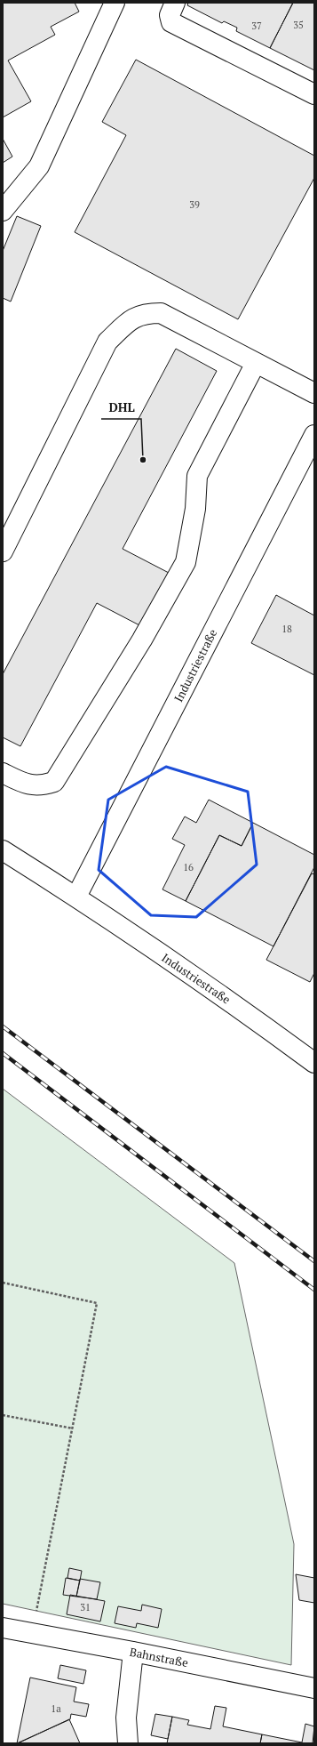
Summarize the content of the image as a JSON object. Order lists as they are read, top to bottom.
{
  "streets": {
    "street": ["Industriestraße", "Bahnstraße"]
  },
  "places": ["DHL"],
  "house_numbers": [
    "35",
    "37",
    "39",
    "18",
    "16",
    "31",
    "1a"
  ]
}
